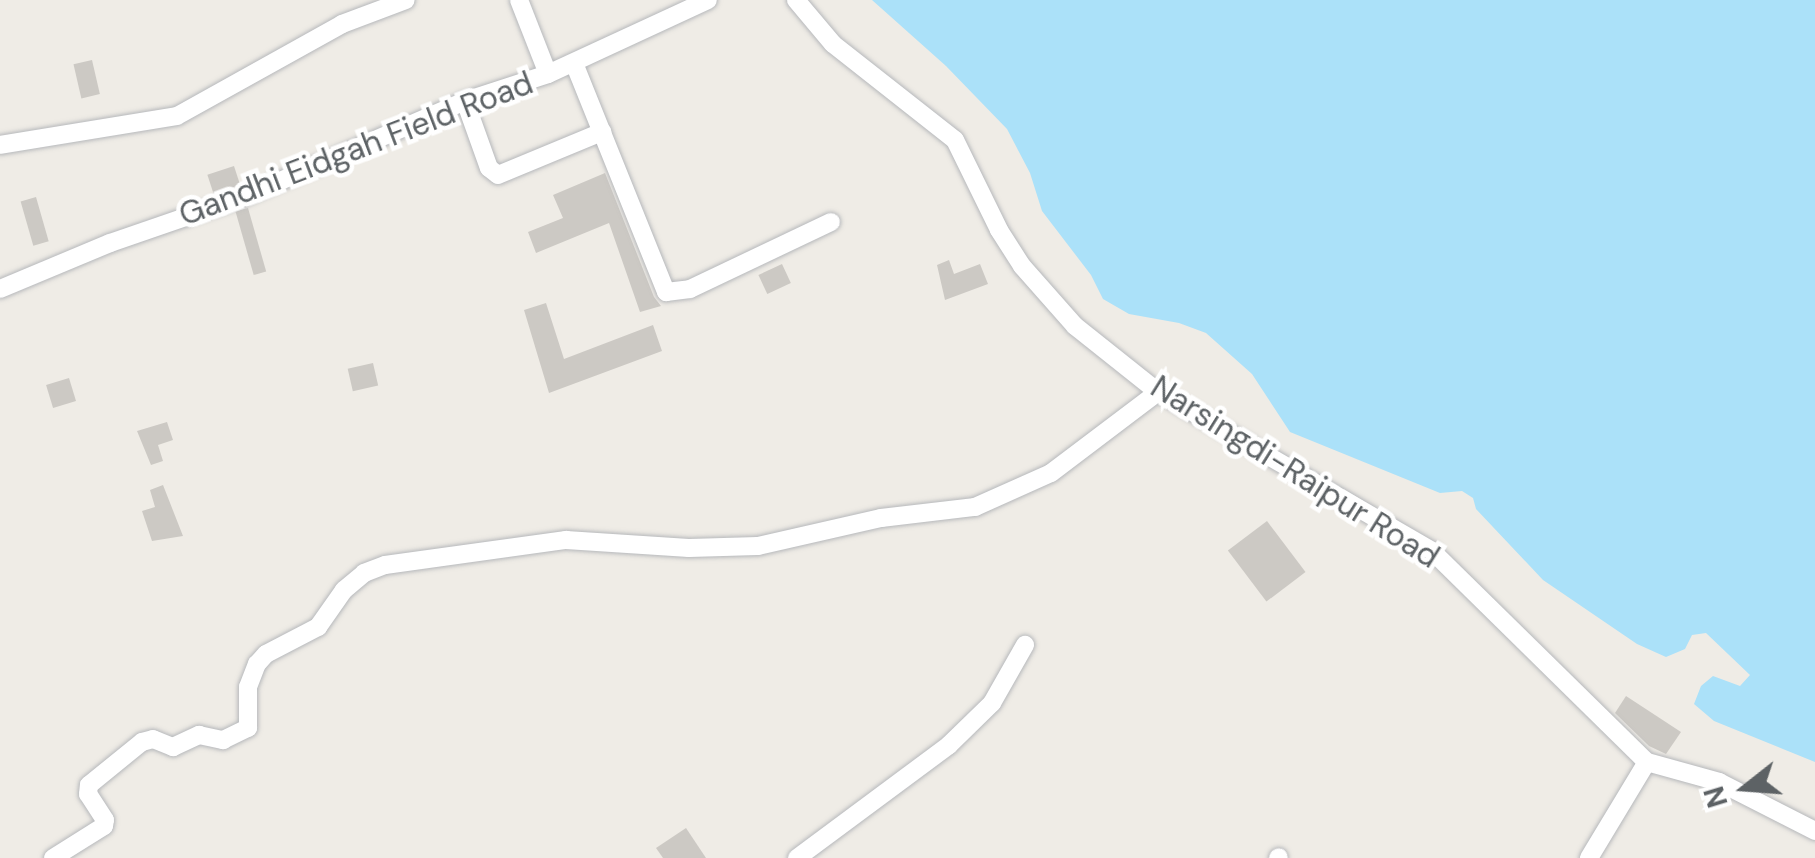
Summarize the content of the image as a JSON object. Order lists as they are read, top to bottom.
{
  "streets": {
    "street": ["Gandhi Eidgah Field Road", "Narsingdi-Raipur Road"]
  },
  "north": "left"
}
